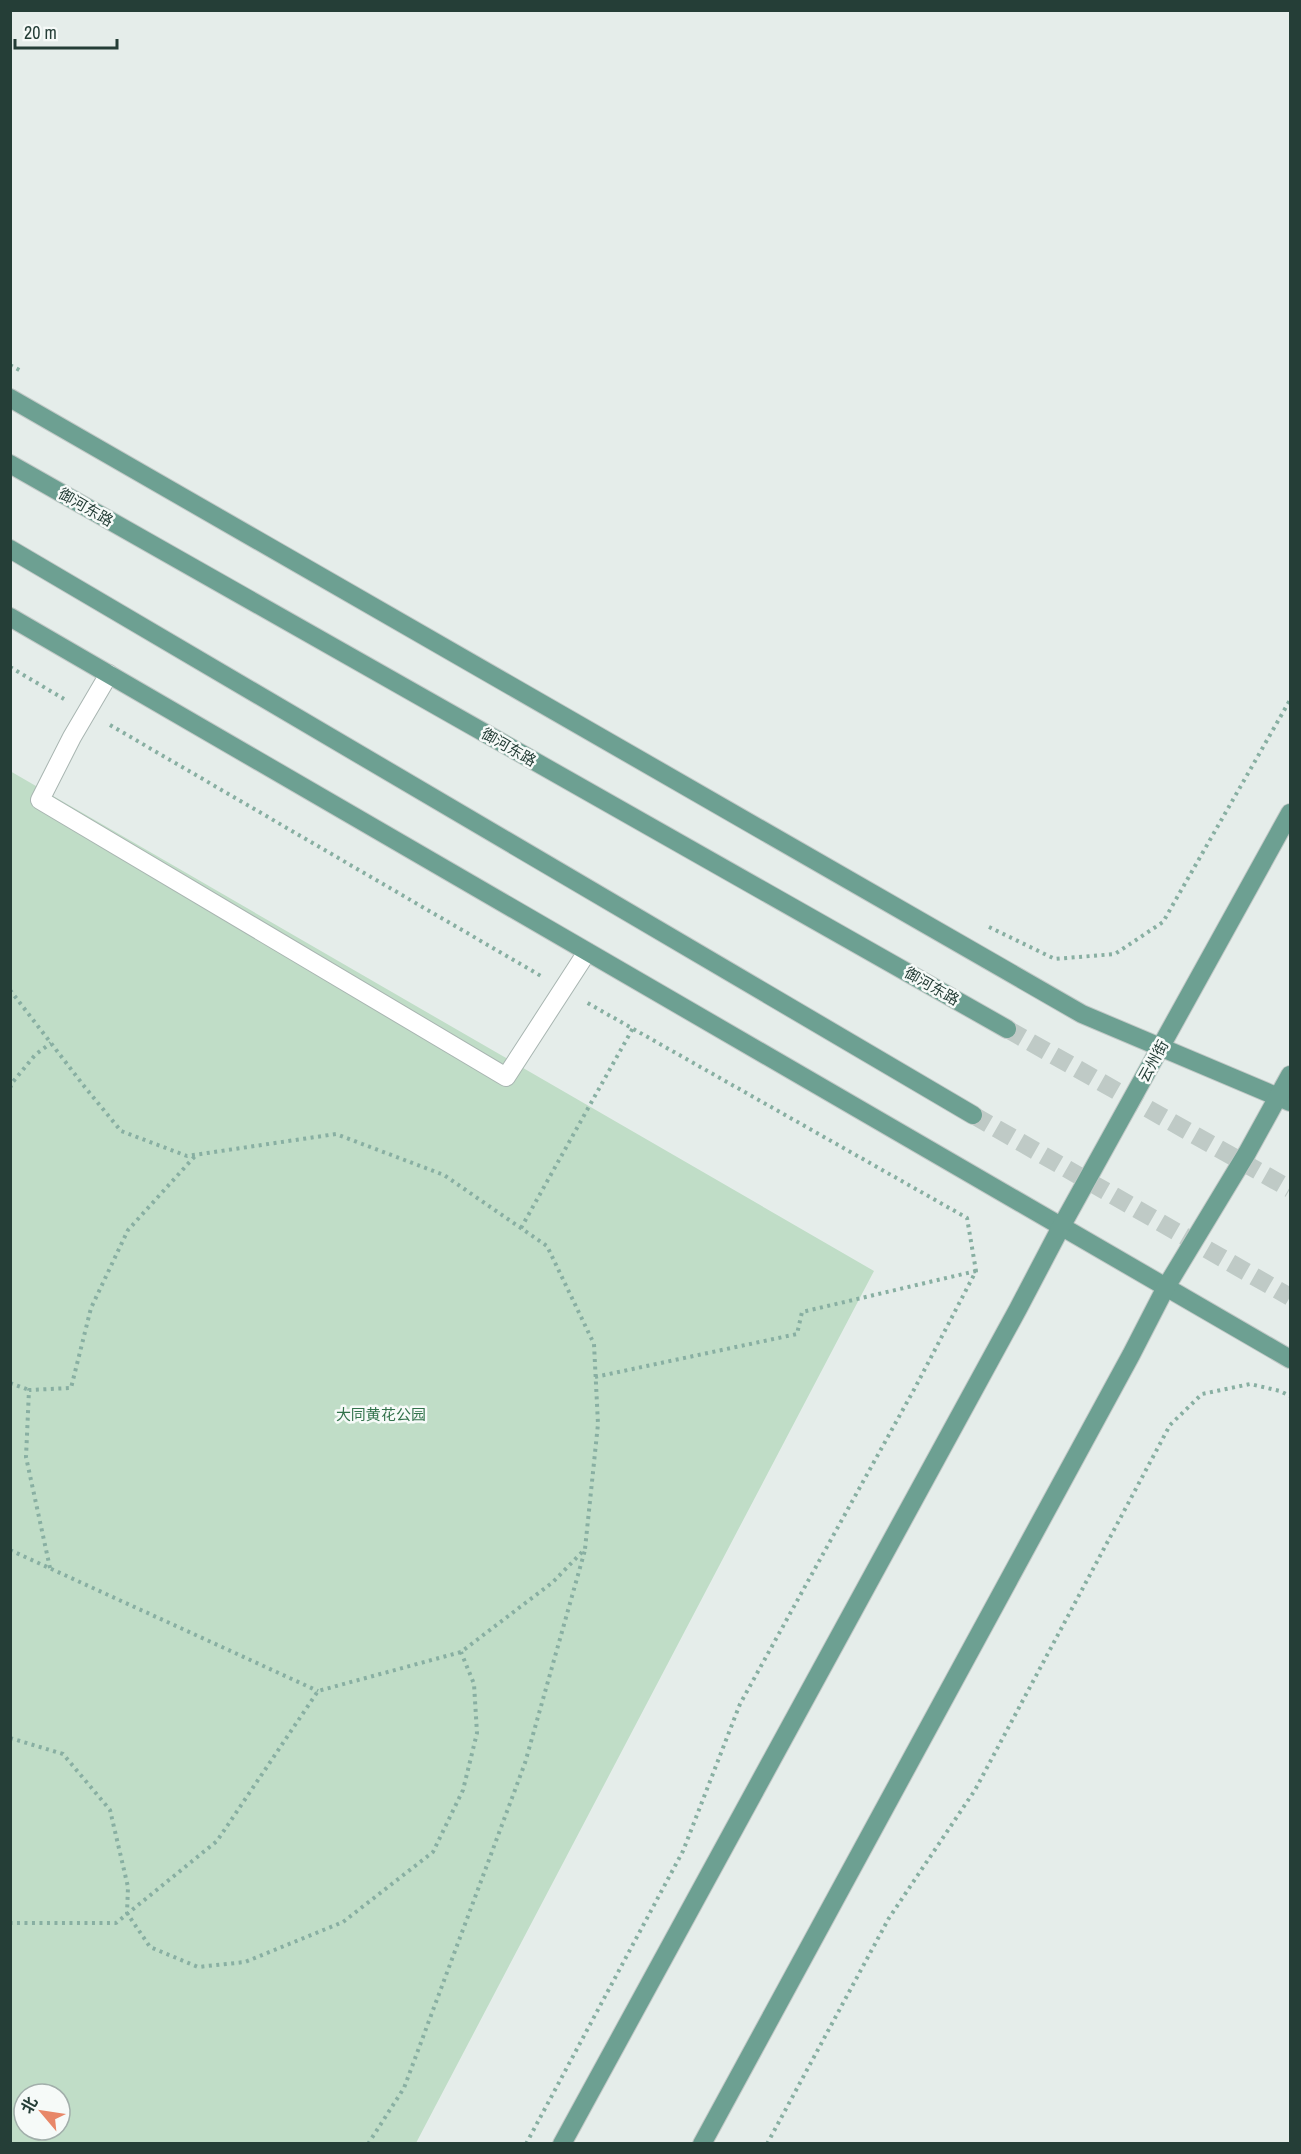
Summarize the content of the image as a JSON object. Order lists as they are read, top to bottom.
{
  "streets": {
    "main road": ["御河东路", "云州街"]
  },
  "parks": ["大同黄花公园"],
  "scale_bar": "20 m",
  "north": "top left"
}
